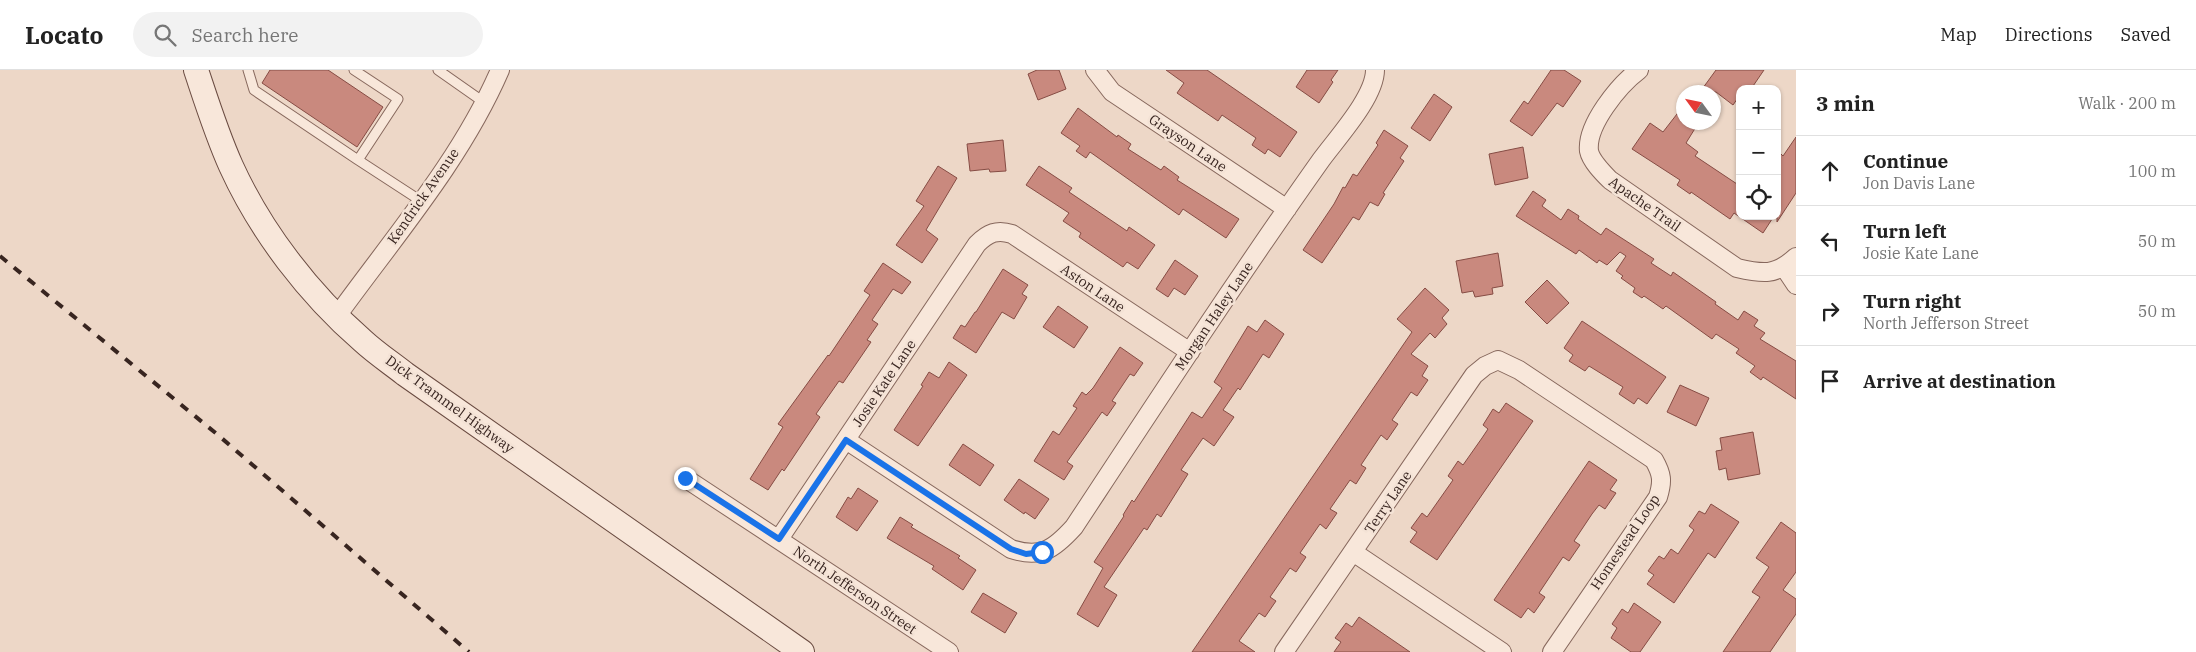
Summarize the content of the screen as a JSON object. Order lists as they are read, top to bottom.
{
  "streets": {
    "main road": ["Dick Trammel Highway"],
    "street": [
      "Grayson Lane",
      "Kendrick Avenue",
      "Apache Trail",
      "Aston Lane",
      "Morgan Haley Lane",
      "Josie Kate Lane",
      "Terry Lane",
      "Homestead Loop",
      "North Jefferson Street"
    ]
  },
  "crossings": [
    ["Grayson Lane", "Morgan Haley Lane"],
    ["Kendrick Avenue", "Dick Trammel Highway"],
    ["Aston Lane", "Morgan Haley Lane"],
    ["Aston Lane", "Josie Kate Lane"],
    ["Morgan Haley Lane", "Josie Kate Lane"],
    ["Josie Kate Lane", "North Jefferson Street"],
    ["Terry Lane", "Homestead Loop"]
  ],
  "north": "top left",
  "page": {
    "header": "Locato",
    "search": "Search here",
    "nav": ["Map", "Directions", "Saved"],
    "heading": ["3 min", "Walk · 200 m"],
    "map_buttons": ["+", "−"],
    "list": [
      ["Continue", "Jon Davis Lane", "100 m"],
      ["Turn left", "Josie Kate Lane", "50 m"],
      ["Turn right", "North Jefferson Street", "50 m"],
      "Arrive at destination"
    ]
  }
}
